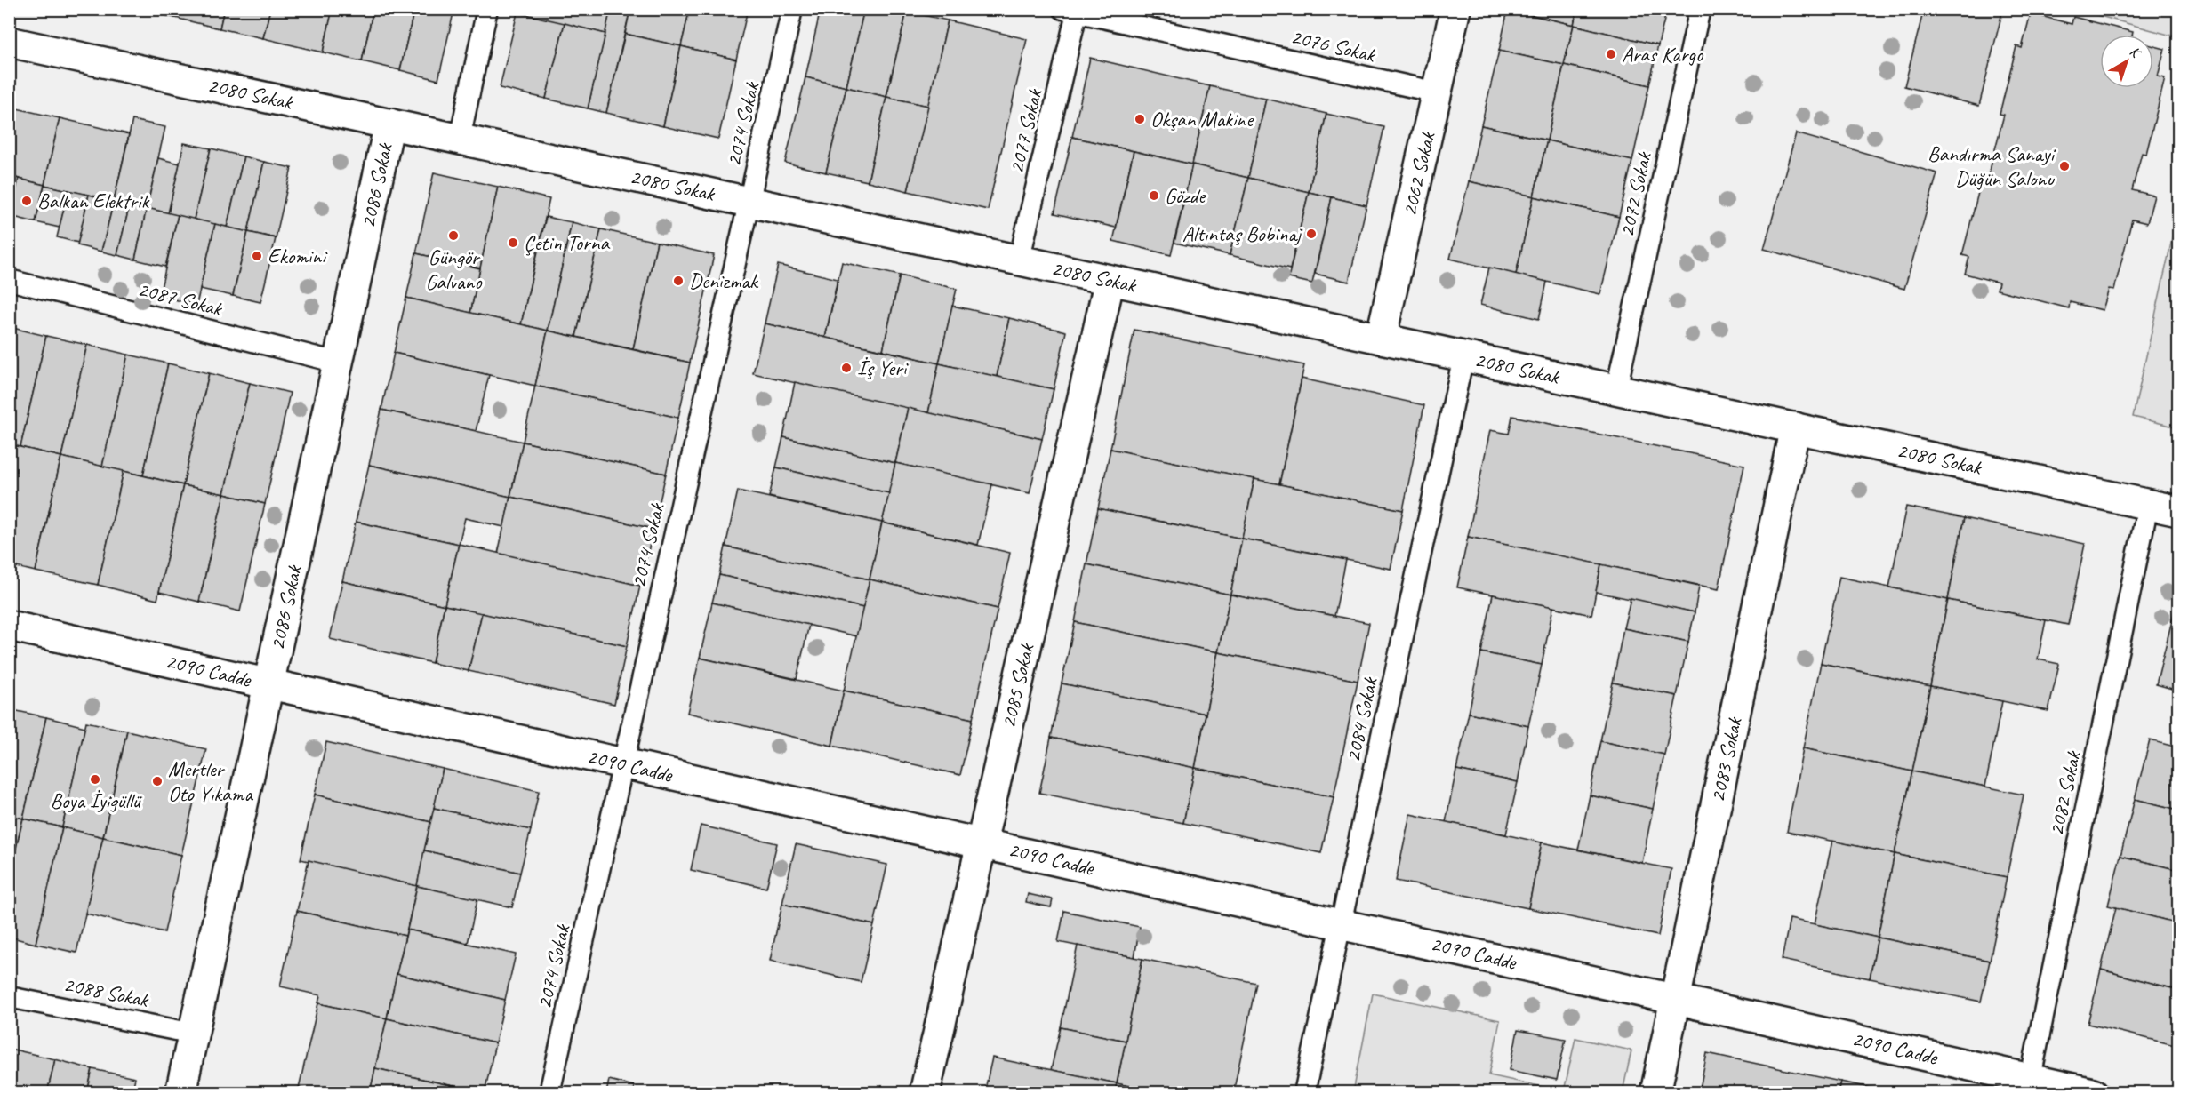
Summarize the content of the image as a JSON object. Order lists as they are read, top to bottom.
{
  "streets": {
    "street": [
      "2080 Sokak",
      "2062 Sokak",
      "2086 Sokak",
      "2090 Cadde",
      "2085 Sokak",
      "2083 Sokak"
    ],
    "lane": [
      "2076 Sokak",
      "2074 Sokak",
      "2077 Sokak",
      "2072 Sokak",
      "2087 Sokak",
      "2084 Sokak",
      "2082 Sokak",
      "2088 Sokak"
    ]
  },
  "crossings": [
    ["2076 Sokak", "2077 Sokak"],
    ["2076 Sokak", "2062 Sokak"],
    ["2080 Sokak", "2074 Sokak"],
    ["2080 Sokak", "2077 Sokak"],
    ["2080 Sokak", "2062 Sokak"],
    ["2080 Sokak", "2086 Sokak"],
    ["2080 Sokak", "2072 Sokak"],
    ["2080 Sokak", "2085 Sokak"],
    ["2080 Sokak", "2084 Sokak"],
    ["2080 Sokak", "2083 Sokak"],
    ["2080 Sokak", "2082 Sokak"],
    ["2074 Sokak", "2090 Cadde"],
    ["2086 Sokak", "2087 Sokak"],
    ["2086 Sokak", "2090 Cadde"],
    ["2086 Sokak", "2088 Sokak"],
    ["2090 Cadde", "2085 Sokak"],
    ["2090 Cadde", "2084 Sokak"],
    ["2090 Cadde", "2083 Sokak"],
    ["2090 Cadde", "2082 Sokak"]
  ],
  "places": [
    "Aras Kargo",
    "Okşan Makine",
    "Bandırma Sanayi Düğün Salonu",
    "Gözde",
    "Balkan Elektrik",
    "Altıntaş Bobinaj",
    "Güngör Galvano",
    "Çetin Torna",
    "Ekomini",
    "Denizmak",
    "İş Yeri",
    "Boya İyigüllü",
    "Mertler Oto Yıkama"
  ],
  "north": "top right"
}
